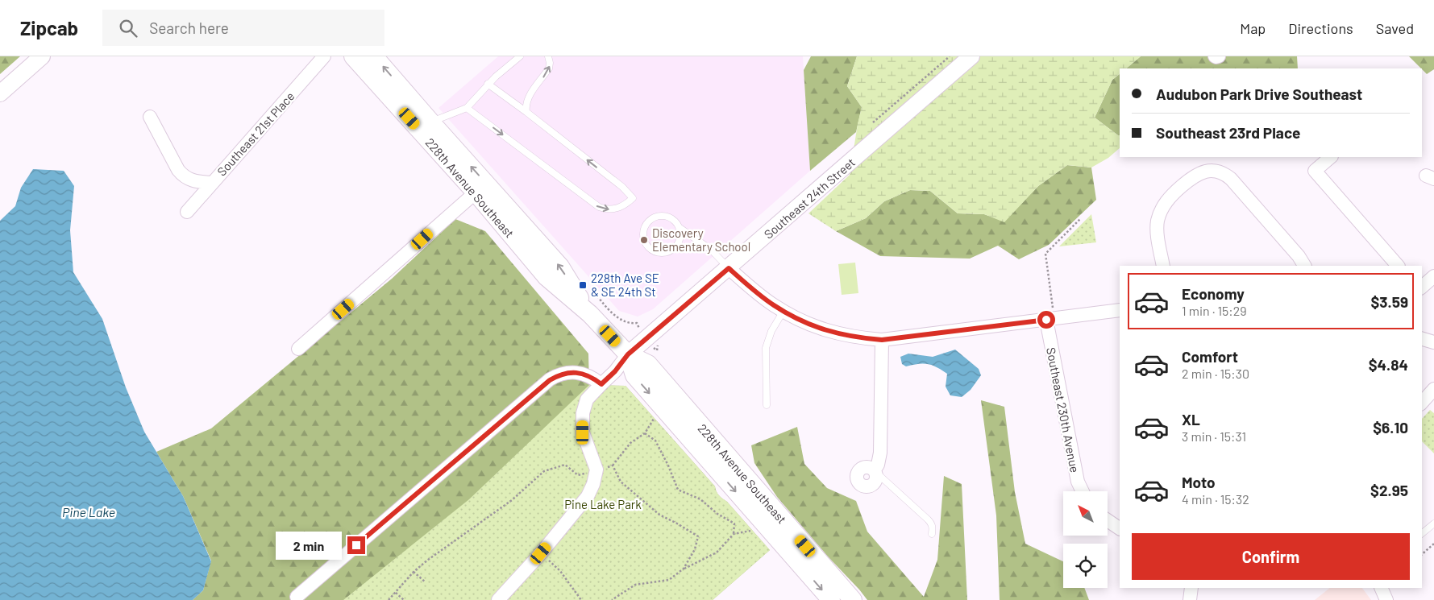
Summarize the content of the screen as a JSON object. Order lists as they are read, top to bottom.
{
  "streets": {
    "main road": ["228th Avenue Southeast"],
    "street": ["Southeast 21st Place", "Southeast 24th Street", "Southeast 230th Avenue"]
  },
  "crossings": [
    ["228th Avenue Southeast", "Southeast 24th Street"]
  ],
  "water": ["Pine Lake"],
  "parks": ["Pine Lake Park"],
  "places": {
    "other": ["Discovery Elementary School"],
    "transit": ["228th Ave SE & SE 24th St"]
  },
  "north": "top left",
  "page": {
    "header": "Zipcab",
    "search": "Search here",
    "nav": ["Map", "Directions", "Saved"],
    "banner": ["Audubon Park Drive Southeast", "Southeast 23rd Place"],
    "list": [
      {
        "name": "Economy",
        "note": "1 min · 15:29",
        "value": "$3.59"
      },
      {
        "name": "Comfort",
        "note": "2 min · 15:30",
        "value": "$4.84"
      },
      {
        "name": "XL",
        "note": "3 min · 15:31",
        "value": "$6.10"
      },
      {
        "name": "Moto",
        "note": "4 min · 15:32",
        "value": "$2.95"
      }
    ],
    "buttons": "Confirm",
    "bubble": "2 min"
  }
}
